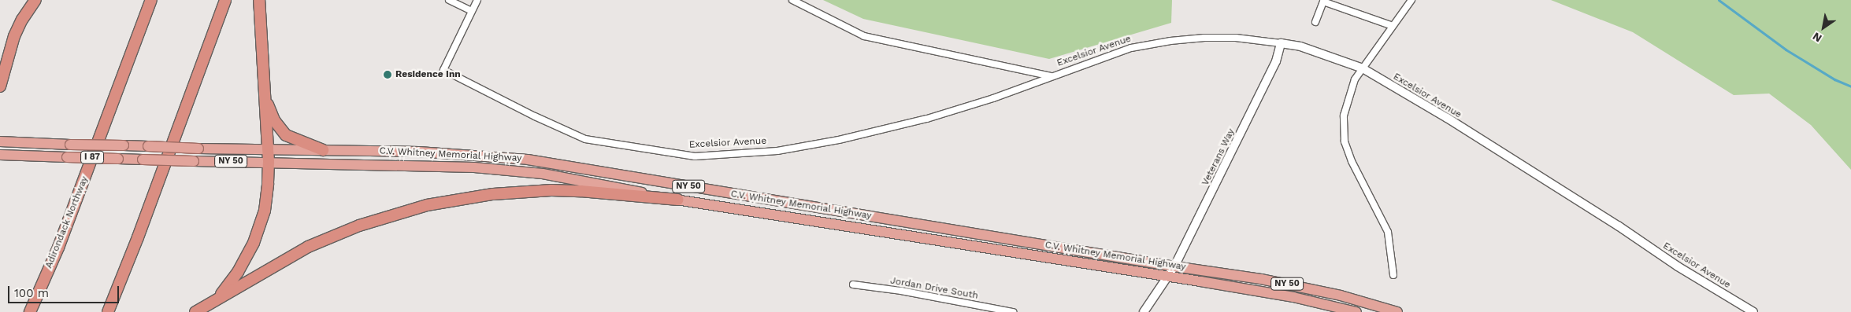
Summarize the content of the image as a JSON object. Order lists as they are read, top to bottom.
{
  "streets": {
    "highway": [
      "C.V. Whitney Memorial Highway",
      "I 87",
      "NY 50",
      "Adirondack Northway"
    ],
    "street": ["Excelsior Avenue", "Veterans Way", "Jordan Drive South"]
  },
  "crossings": [
    ["Excelsior Avenue", "Veterans Way"],
    ["C.V. Whitney Memorial Highway", "Veterans Way"]
  ],
  "places": ["Residence Inn"],
  "scale_bar": "100 m",
  "north": "bottom left"
}
